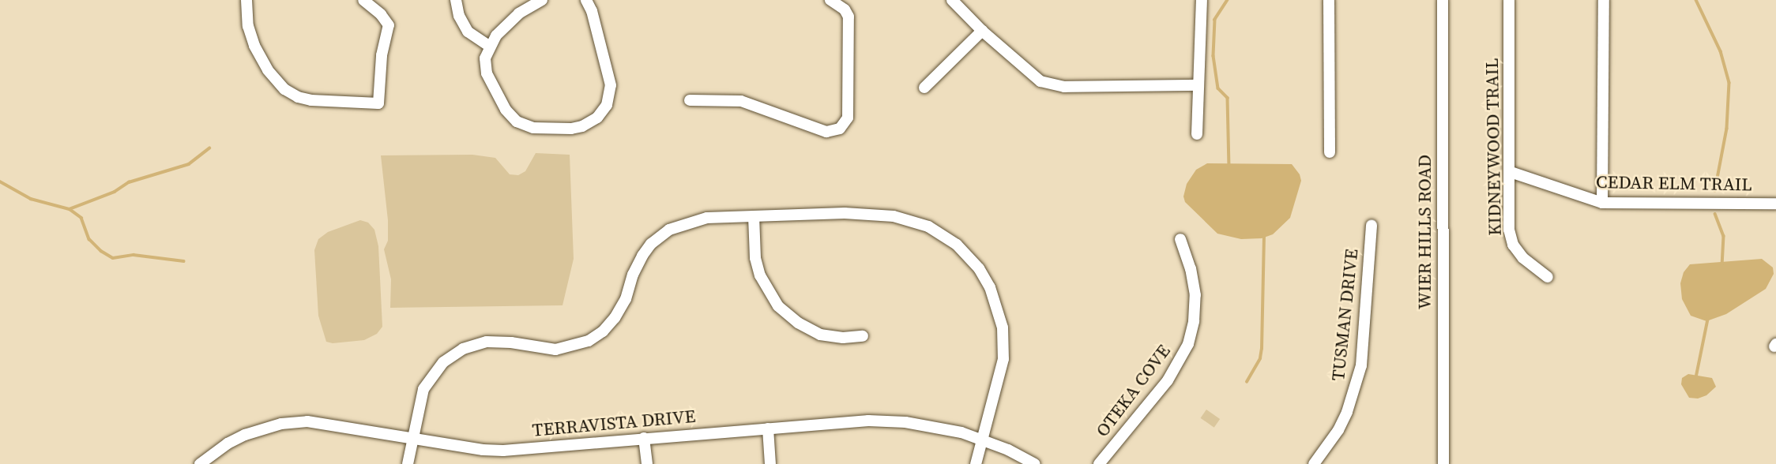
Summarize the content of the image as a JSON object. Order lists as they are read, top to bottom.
{
  "streets": {
    "street": [
      "KIDNEYWOOD TRAIL",
      "CEDAR ELM TRAIL",
      "WIER HILLS ROAD",
      "TUSMAN DRIVE",
      "OTEKA COVE",
      "TERRAVISTA DRIVE"
    ]
  },
  "crossings": [
    ["KIDNEYWOOD TRAIL", "CEDAR ELM TRAIL"]
  ]
}
